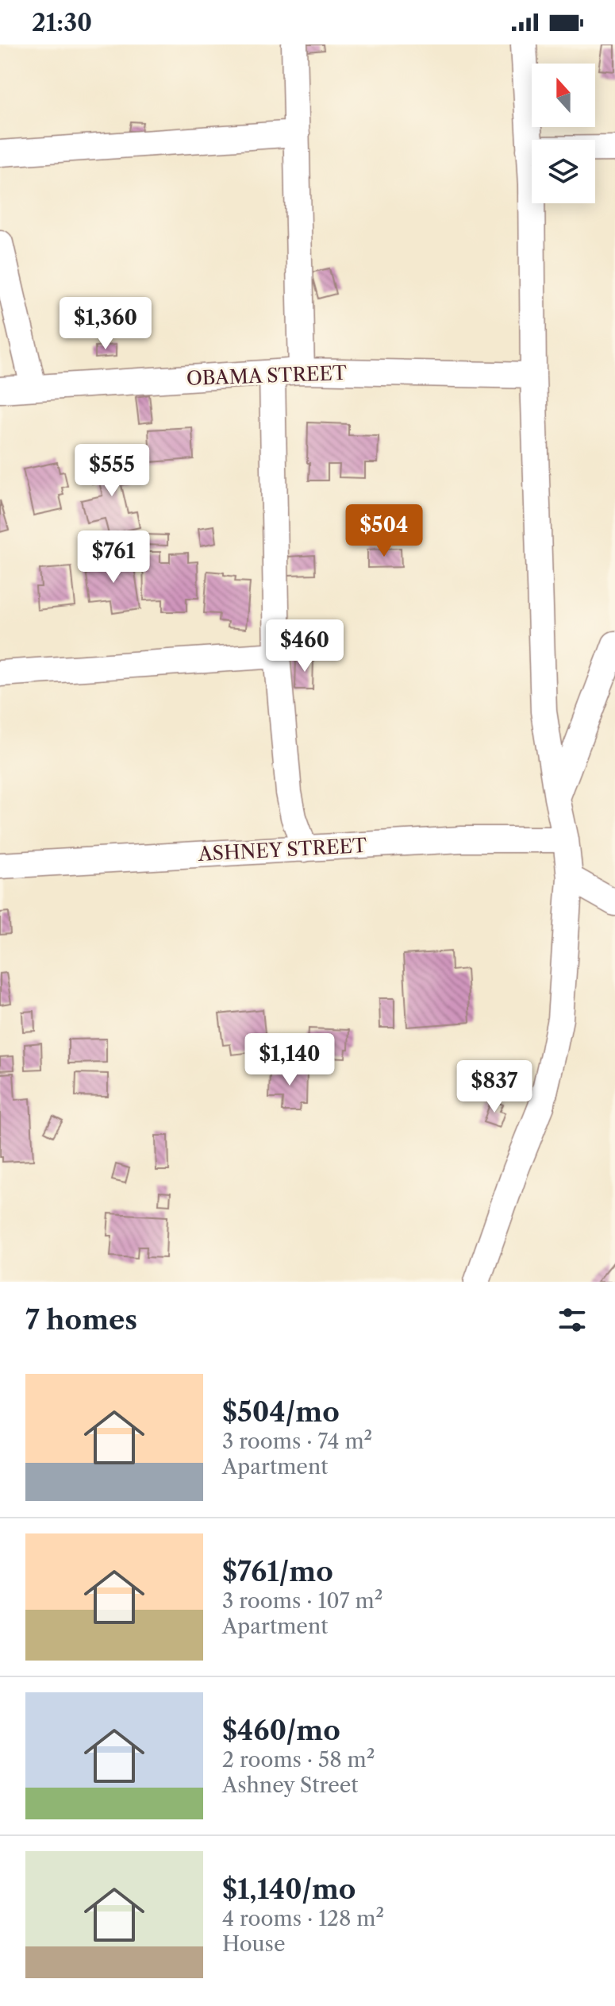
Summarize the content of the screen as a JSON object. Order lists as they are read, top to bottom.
{
  "streets": {
    "street": ["OBAMA STREET", "ASHNEY STREET"]
  },
  "north": "top",
  "page": {
    "status": "21:30",
    "price": [
      "$1,360",
      "$555",
      "$504",
      "$761",
      "$460",
      "$1,140",
      "$837"
    ],
    "heading": "7 homes",
    "list": [
      {
        "name": "$504/mo",
        "note": "3 rooms · 74 m² · Apartment"
      },
      {
        "name": "$761/mo",
        "note": "3 rooms · 107 m² · Apartment"
      },
      {
        "name": "$460/mo",
        "note": "2 rooms · 58 m² · Ashney Street"
      },
      {
        "name": "$1,140/mo",
        "note": "4 rooms · 128 m² · House"
      }
    ]
  }
}
